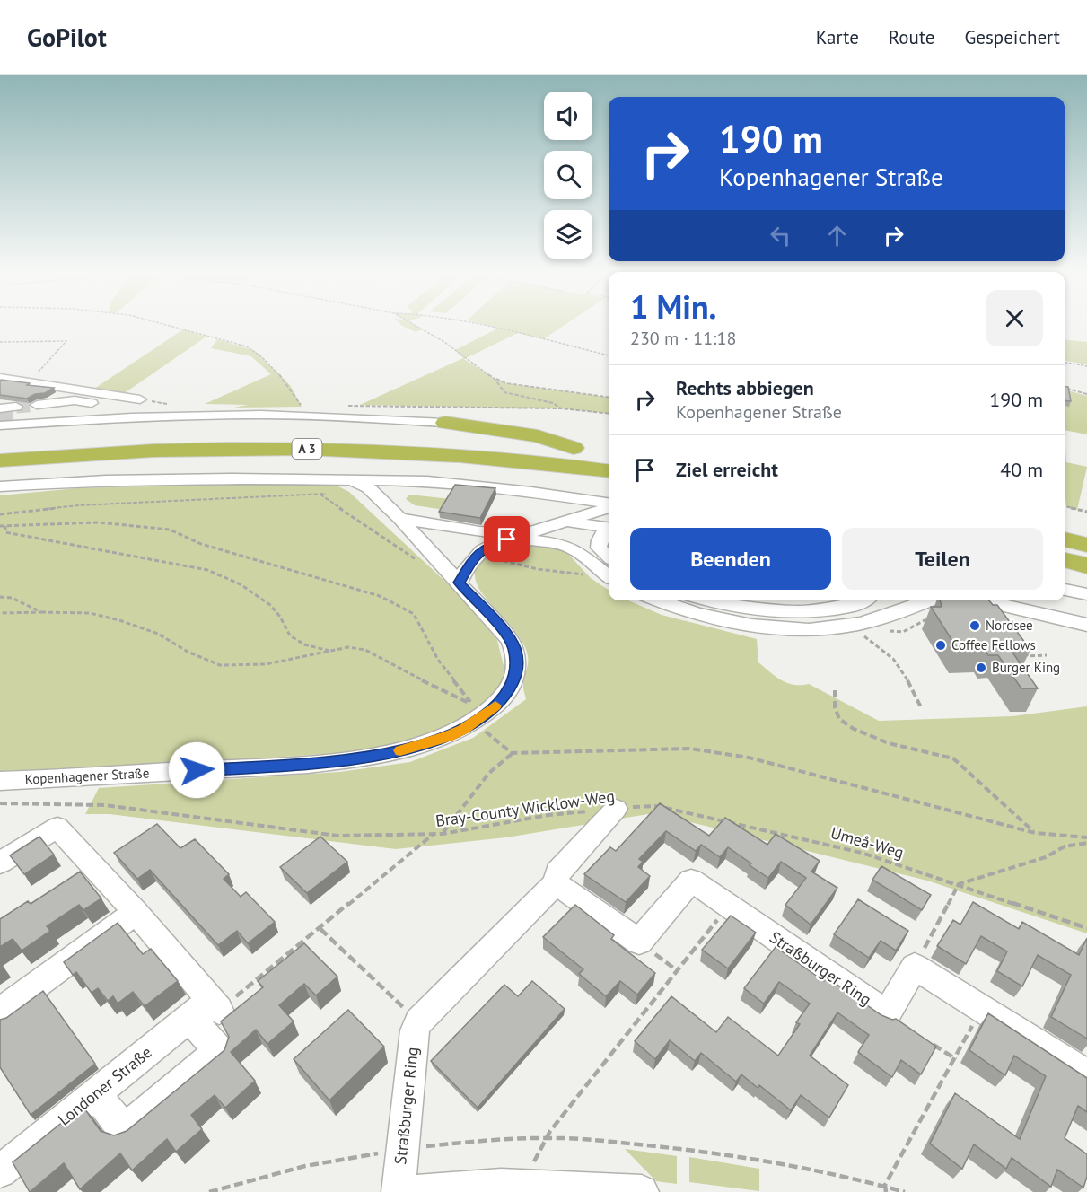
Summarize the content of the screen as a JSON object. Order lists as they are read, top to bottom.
{
  "streets": {
    "highway": ["A 3"],
    "street": ["Kopenhagener Straße", "Straßburger Ring", "Londoner Straße"],
    "path": ["Bray-County Wicklow-Weg", "Umeå-Weg"]
  },
  "crossings": [
    ["Bray-County Wicklow-Weg", "Umeå-Weg"]
  ],
  "places": ["Nordsee", "Coffee Fellows", "Burger King"],
  "page": {
    "header": "GoPilot",
    "nav": ["Karte", "Route", "Gespeichert"],
    "turn": ["190 m", "Kopenhagener Straße"],
    "heading": ["1 Min.", "230 m · 11:18"],
    "list": [
      {
        "name": "Rechts abbiegen",
        "note": "Kopenhagener Straße",
        "value": "190 m"
      },
      {
        "name": "Ziel erreicht",
        "value": "40 m"
      }
    ],
    "buttons": ["Beenden", "Teilen"]
  }
}
